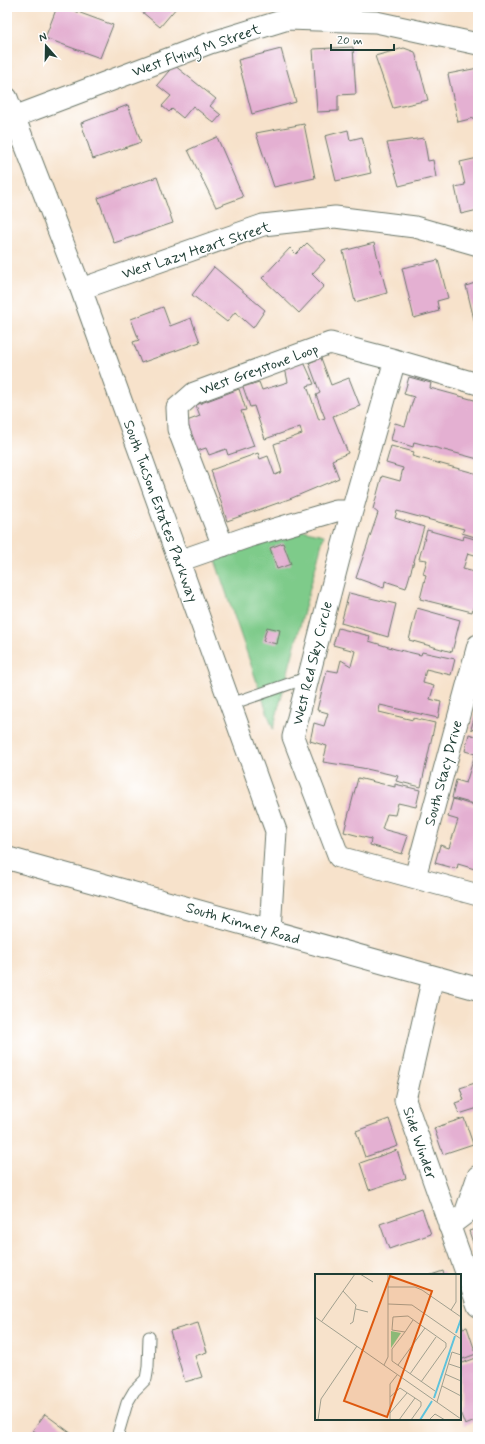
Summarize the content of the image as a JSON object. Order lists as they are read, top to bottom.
{
  "streets": {
    "main road": ["South Kinney Road"],
    "street": [
      "West Flying M Street",
      "West Lazy Heart Street",
      "West Greystone Loop",
      "South Tucson Estates Parkway",
      "West Red Sky Circle",
      "South Stacy Drive",
      "Side Winder"
    ]
  },
  "crossings": [
    ["West Flying M Street", "South Tucson Estates Parkway"],
    ["West Lazy Heart Street", "South Tucson Estates Parkway"],
    ["West Greystone Loop", "West Red Sky Circle"],
    ["South Tucson Estates Parkway", "South Kinney Road"],
    ["West Red Sky Circle", "South Stacy Drive"],
    ["South Kinney Road", "Side Winder"]
  ],
  "scale_bar": "20 m",
  "north": "top"
}
